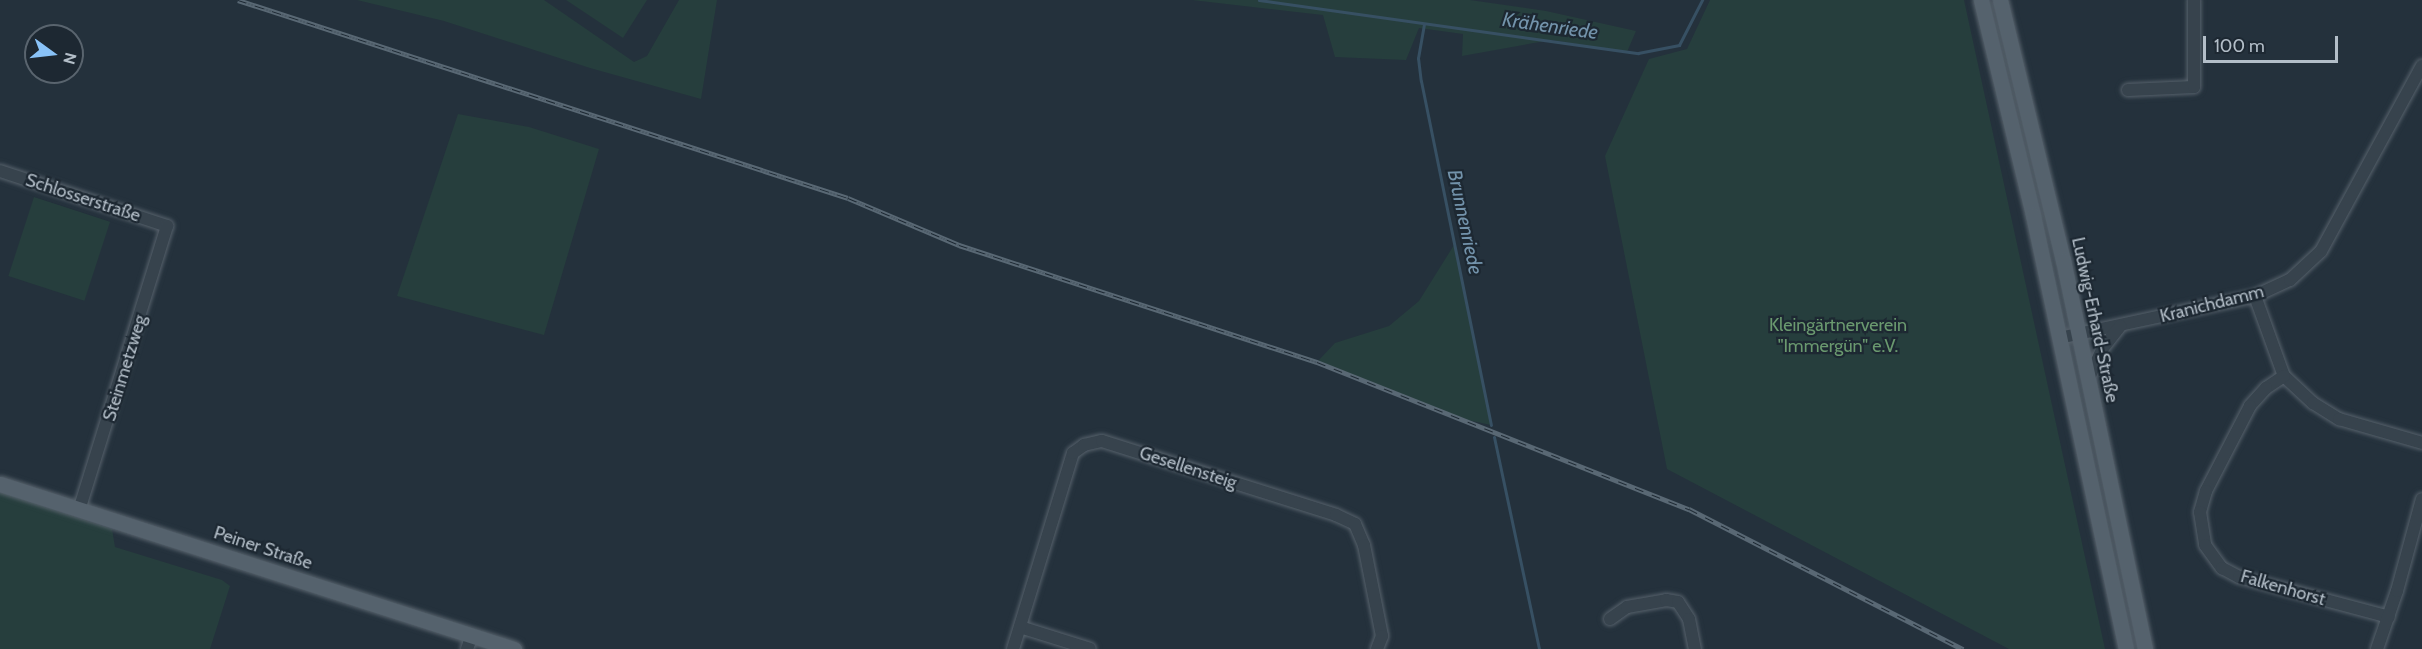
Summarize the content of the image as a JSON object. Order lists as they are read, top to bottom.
{
  "streets": {
    "main road": ["Ludwig-Erhard-Straße", "Peiner Straße"],
    "street": [
      "Schlosserstraße",
      "Kranichdamm",
      "Steinmetzweg",
      "Gesellensteig",
      "Falkenhorst"
    ]
  },
  "crossings": [
    ["Schlosserstraße", "Steinmetzweg"],
    ["Kranichdamm", "Ludwig-Erhard-Straße"],
    ["Steinmetzweg", "Peiner Straße"]
  ],
  "water": ["Krähenriede", "Brunnenriede"],
  "parks": ["Kleingärtnerverein \"Immergün\" e.V."],
  "scale_bar": "100 m",
  "north": "right"
}
